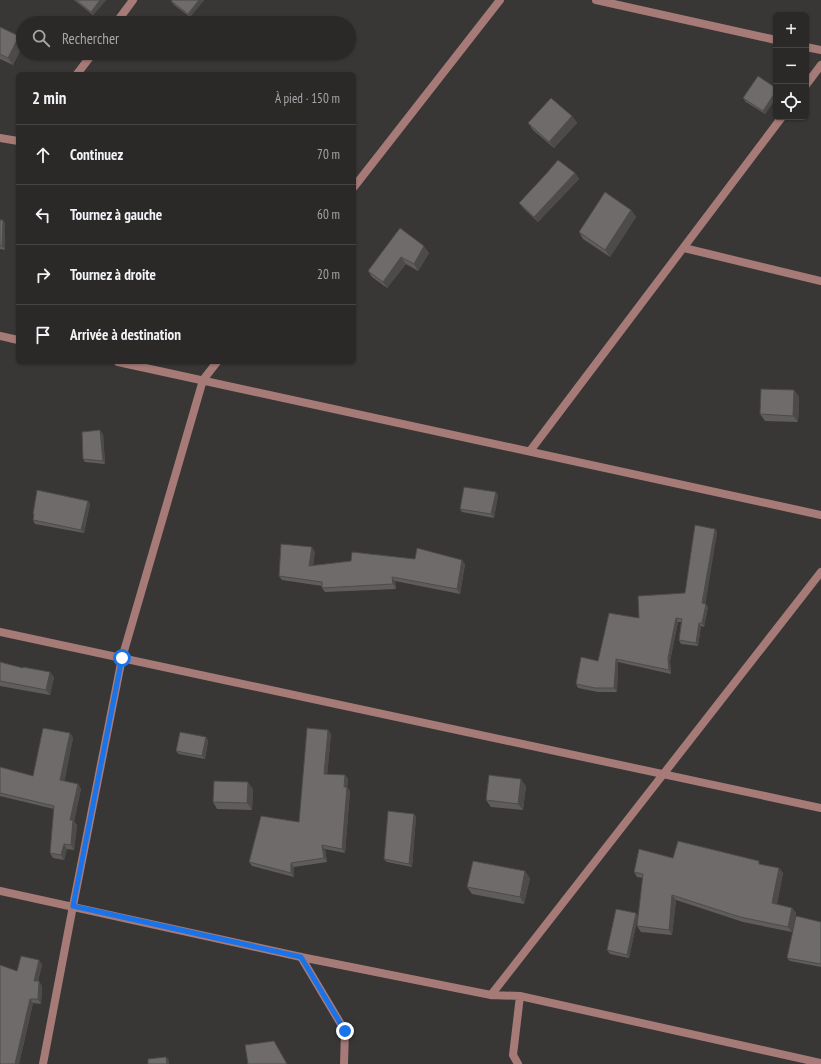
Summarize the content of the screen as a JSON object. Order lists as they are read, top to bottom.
{
  "page": {
    "map_buttons": ["+", "−"],
    "search": "Rechercher",
    "heading": ["2 min", "À pied · 150 m"],
    "list": [
      ["Continuez", "70 m"],
      ["Tournez à gauche", "60 m"],
      ["Tournez à droite", "20 m"],
      "Arrivée à destination"
    ]
  }
}
